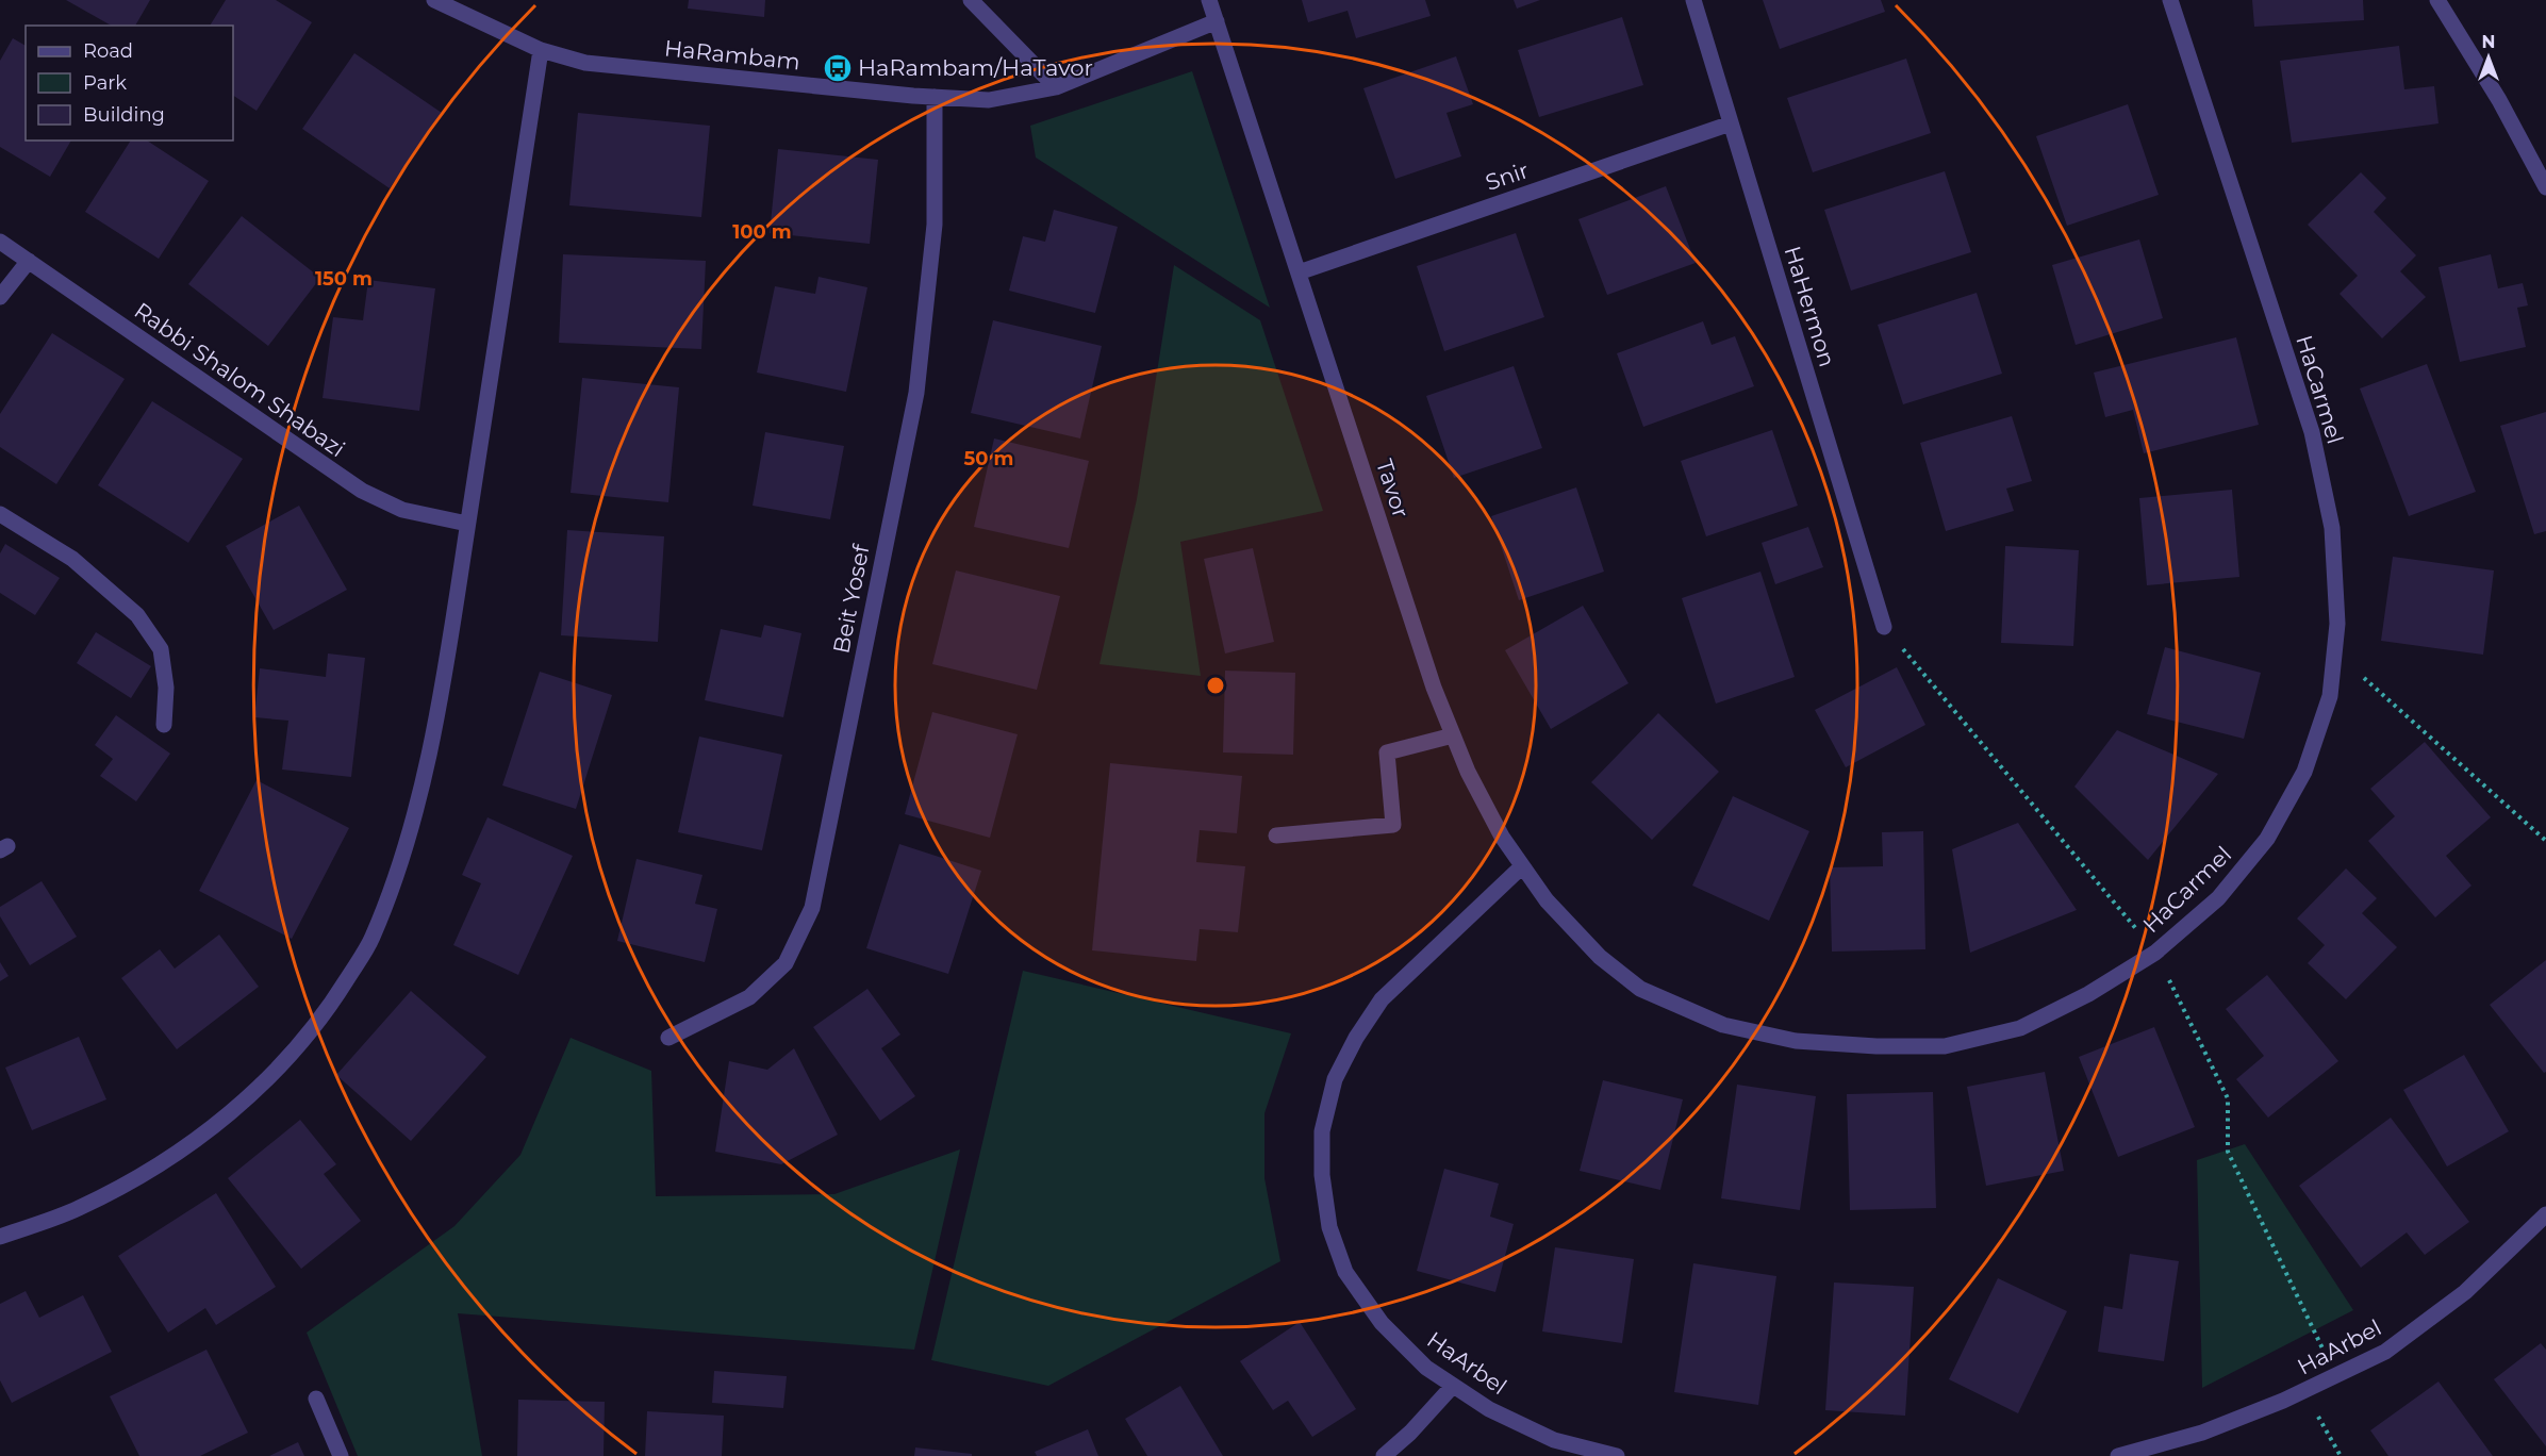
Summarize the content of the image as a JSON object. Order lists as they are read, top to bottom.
{
  "streets": {
    "street": [
      "HaRambam",
      "Snir",
      "HaHermon",
      "Rabbi Shalom Shabazi",
      "HaCarmel",
      "Tavor",
      "Beit Yosef",
      "HaArbel"
    ]
  },
  "crossings": [
    ["HaRambam", "Tavor"],
    ["HaRambam", "Beit Yosef"],
    ["Snir", "HaHermon"],
    ["Snir", "Tavor"],
    ["HaCarmel", "Tavor"],
    ["Tavor", "HaArbel"]
  ],
  "places": {
    "bus stop": ["HaRambam/HaTavor"]
  },
  "legend": ["Road", "Park", "Building"],
  "north": "top",
  "rings": ["100 m", "150 m", "50 m"]
}
